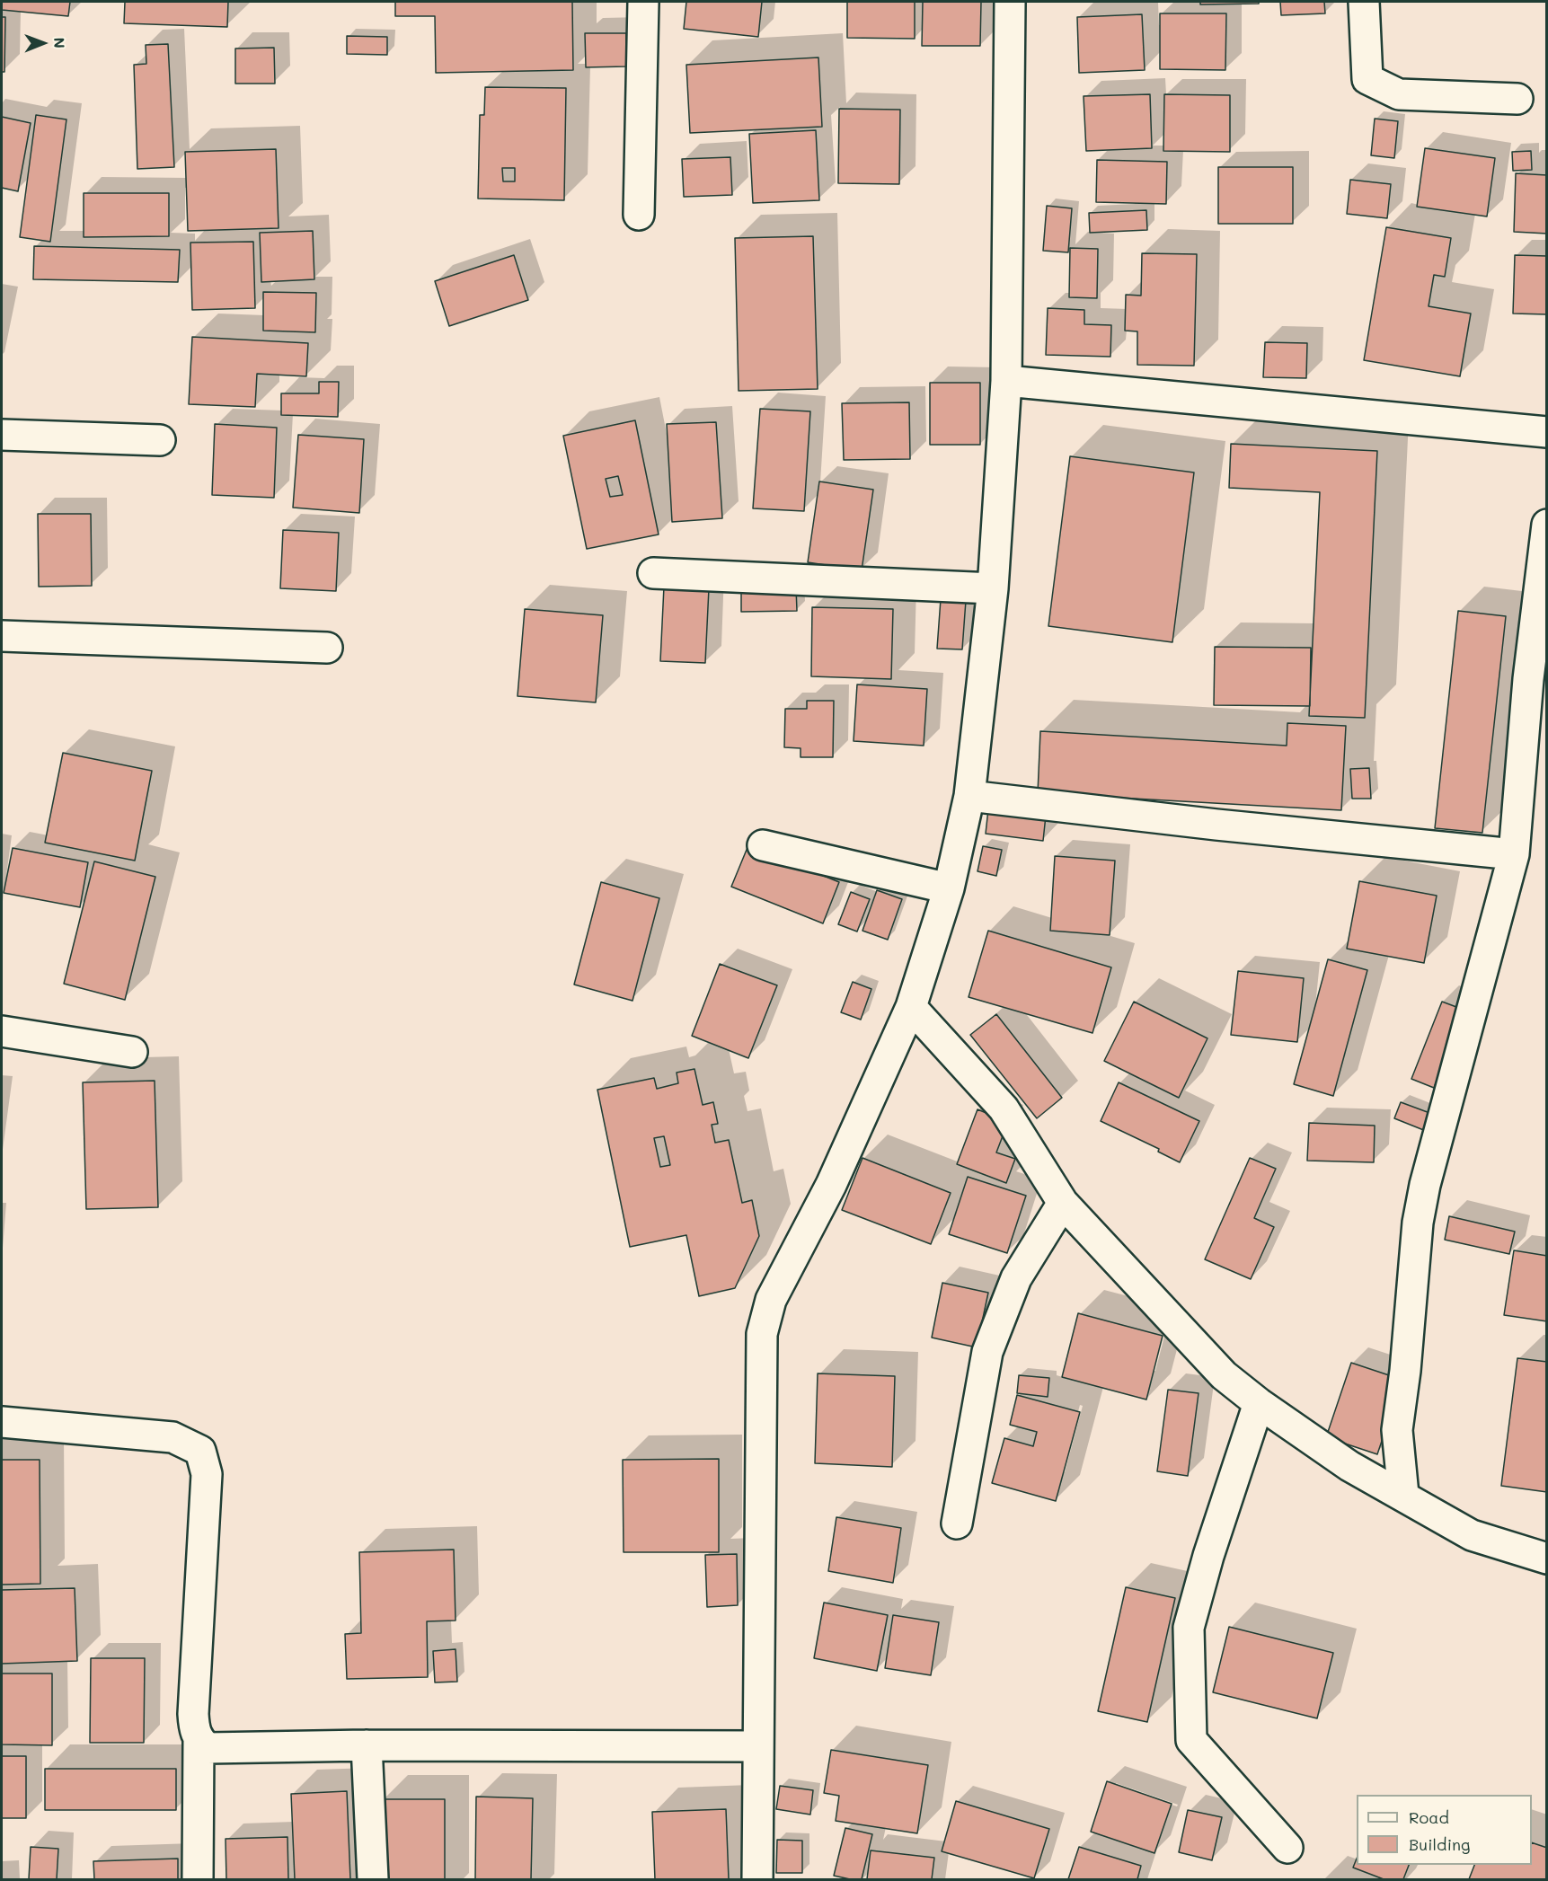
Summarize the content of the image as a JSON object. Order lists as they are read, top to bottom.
{
  "legend": ["Road", "Building"],
  "north": "right"
}
